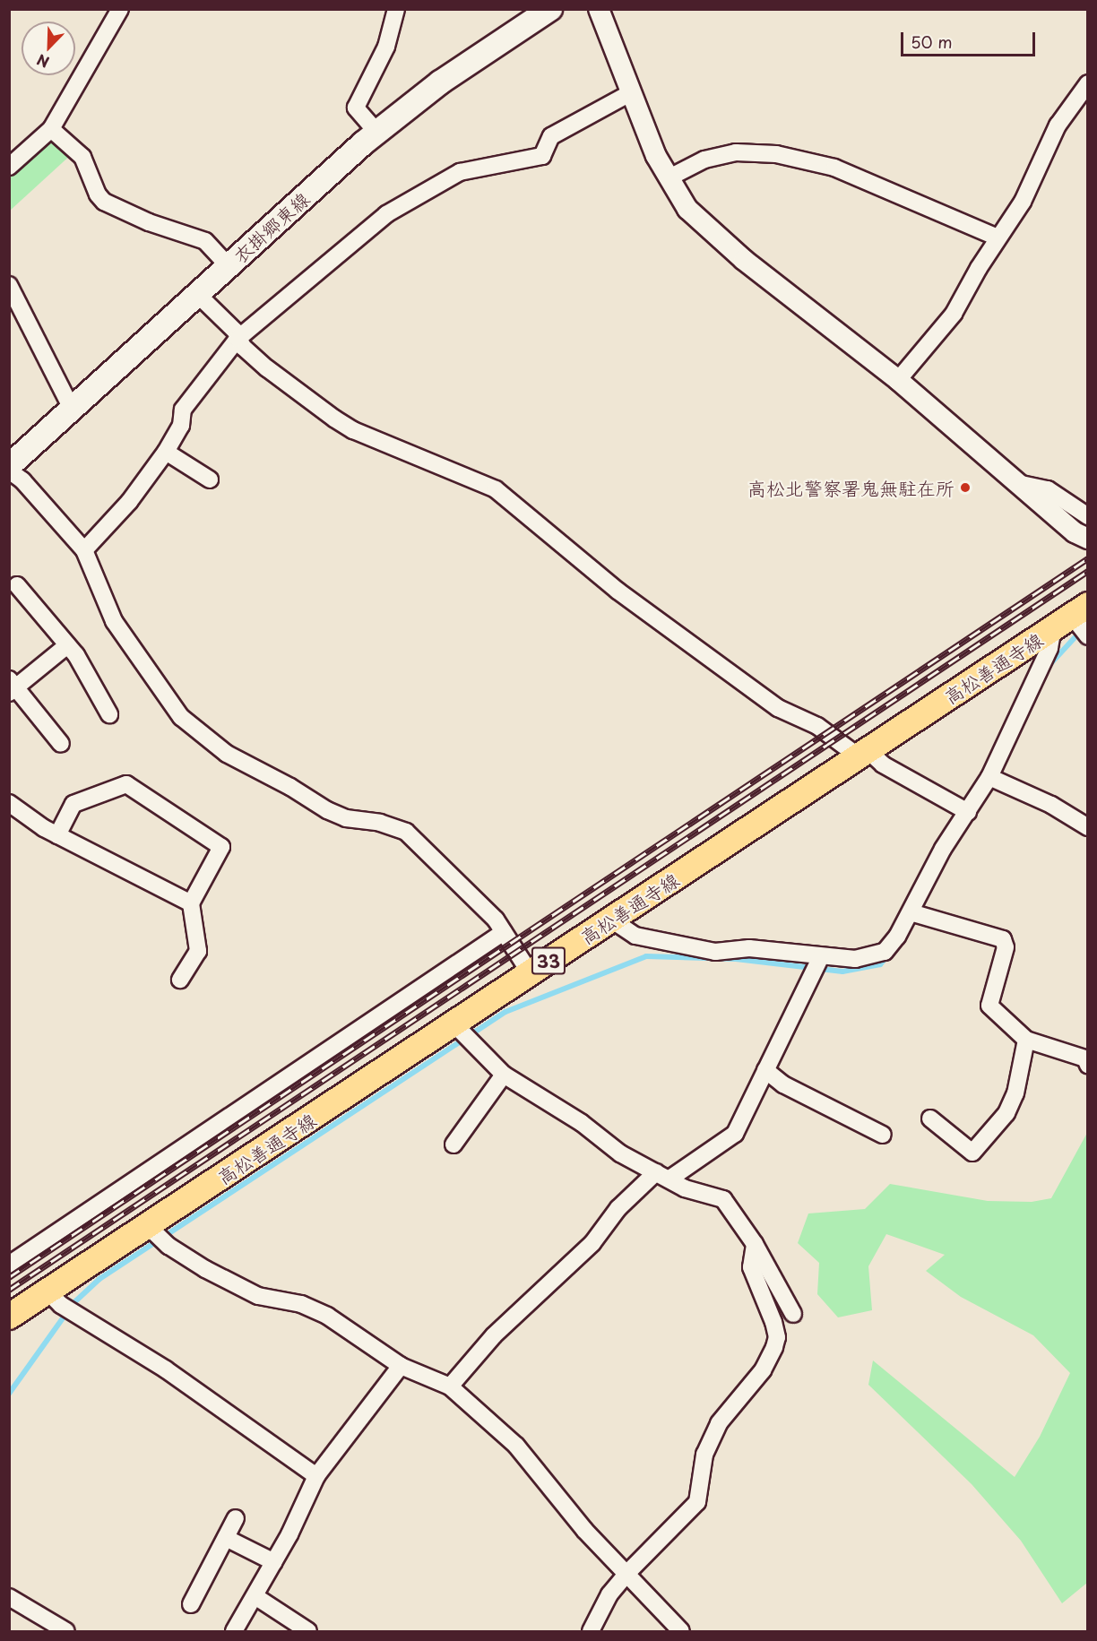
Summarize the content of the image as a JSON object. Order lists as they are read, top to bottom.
{
  "streets": {
    "main road": ["衣掛郷東線", "高松善通寺線", "33"]
  },
  "places": ["高松北警察署鬼無駐在所"],
  "scale_bar": "50 m",
  "north": "bottom left"
}
